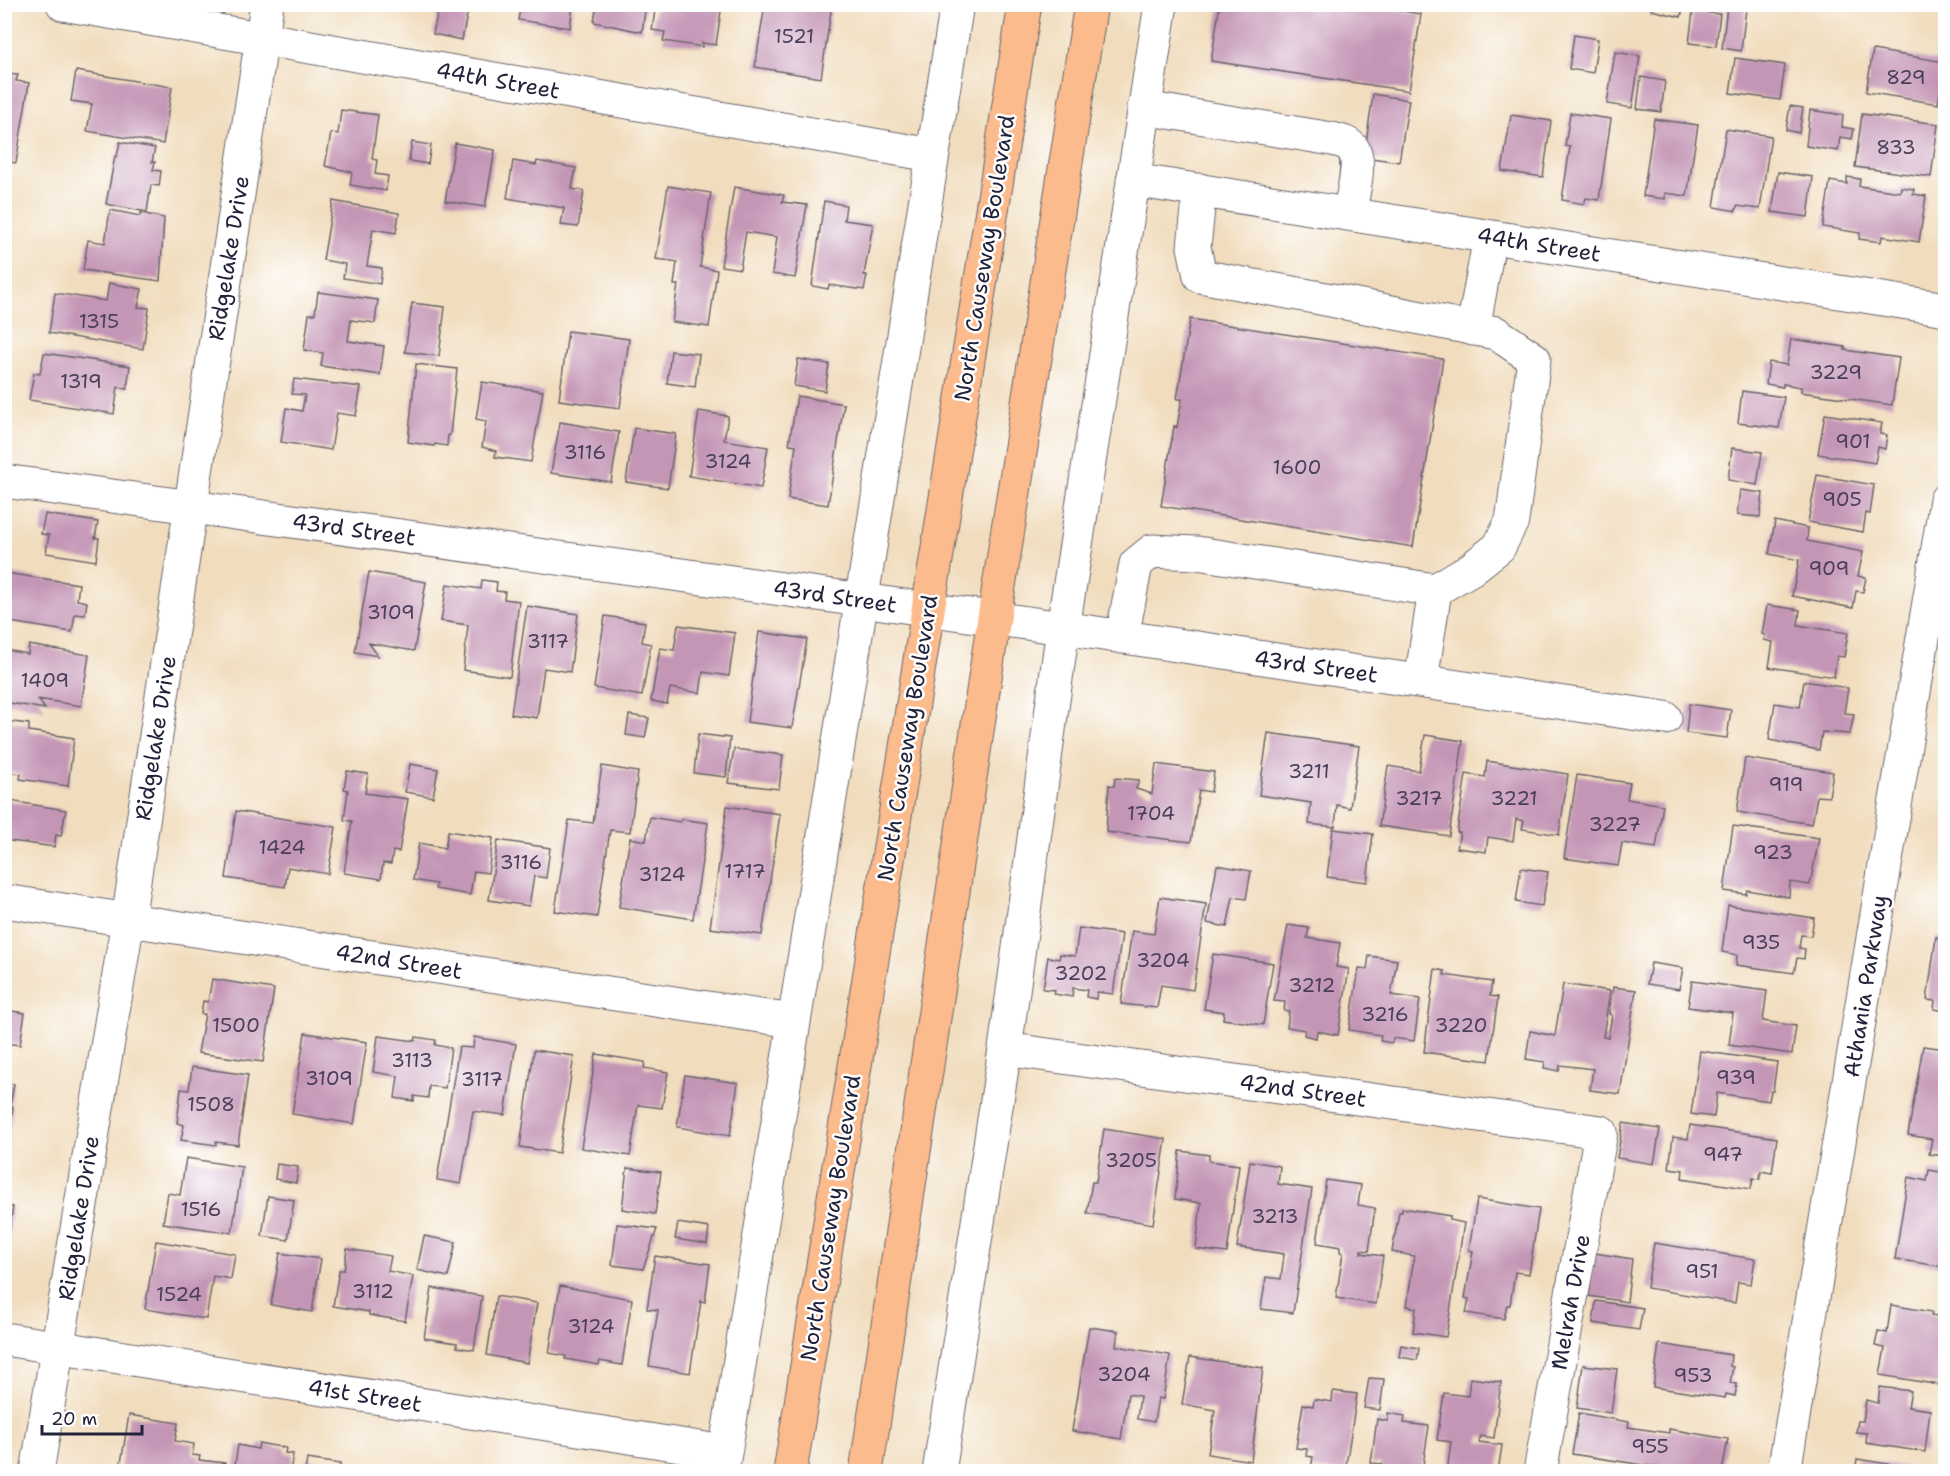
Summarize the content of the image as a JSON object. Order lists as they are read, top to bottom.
{
  "streets": {
    "highway": ["North Causeway Boulevard"],
    "street": [
      "44th Street",
      "Ridgelake Drive",
      "43rd Street",
      "42nd Street",
      "Athania Parkway",
      "Melrah Drive",
      "41st Street"
    ]
  },
  "crossings": [
    ["44th Street", "Ridgelake Drive"],
    ["Ridgelake Drive", "43rd Street"],
    ["Ridgelake Drive", "42nd Street"],
    ["Ridgelake Drive", "41st Street"],
    ["North Causeway Boulevard", "43rd Street"],
    ["42nd Street", "Melrah Drive"]
  ],
  "house_numbers": [
    "1521",
    "829",
    "833",
    "1315",
    "3229",
    "1319",
    "901",
    "3116",
    "3124",
    "1600",
    "905",
    "909",
    "3109",
    "3117",
    "1409",
    "3211",
    "919",
    "3217",
    "3221",
    "1704",
    "3227",
    "1424",
    "923",
    "3116",
    "1717",
    "3124",
    "935",
    "3204",
    "3202",
    "3212",
    "3216",
    "1500",
    "3220",
    "3113",
    "939",
    "3109",
    "3117",
    "1508",
    "947",
    "3205",
    "1516",
    "3213",
    "951",
    "3112",
    "1524",
    "3124",
    "3204",
    "953",
    "955"
  ],
  "scale_bar": "20 m"
}
